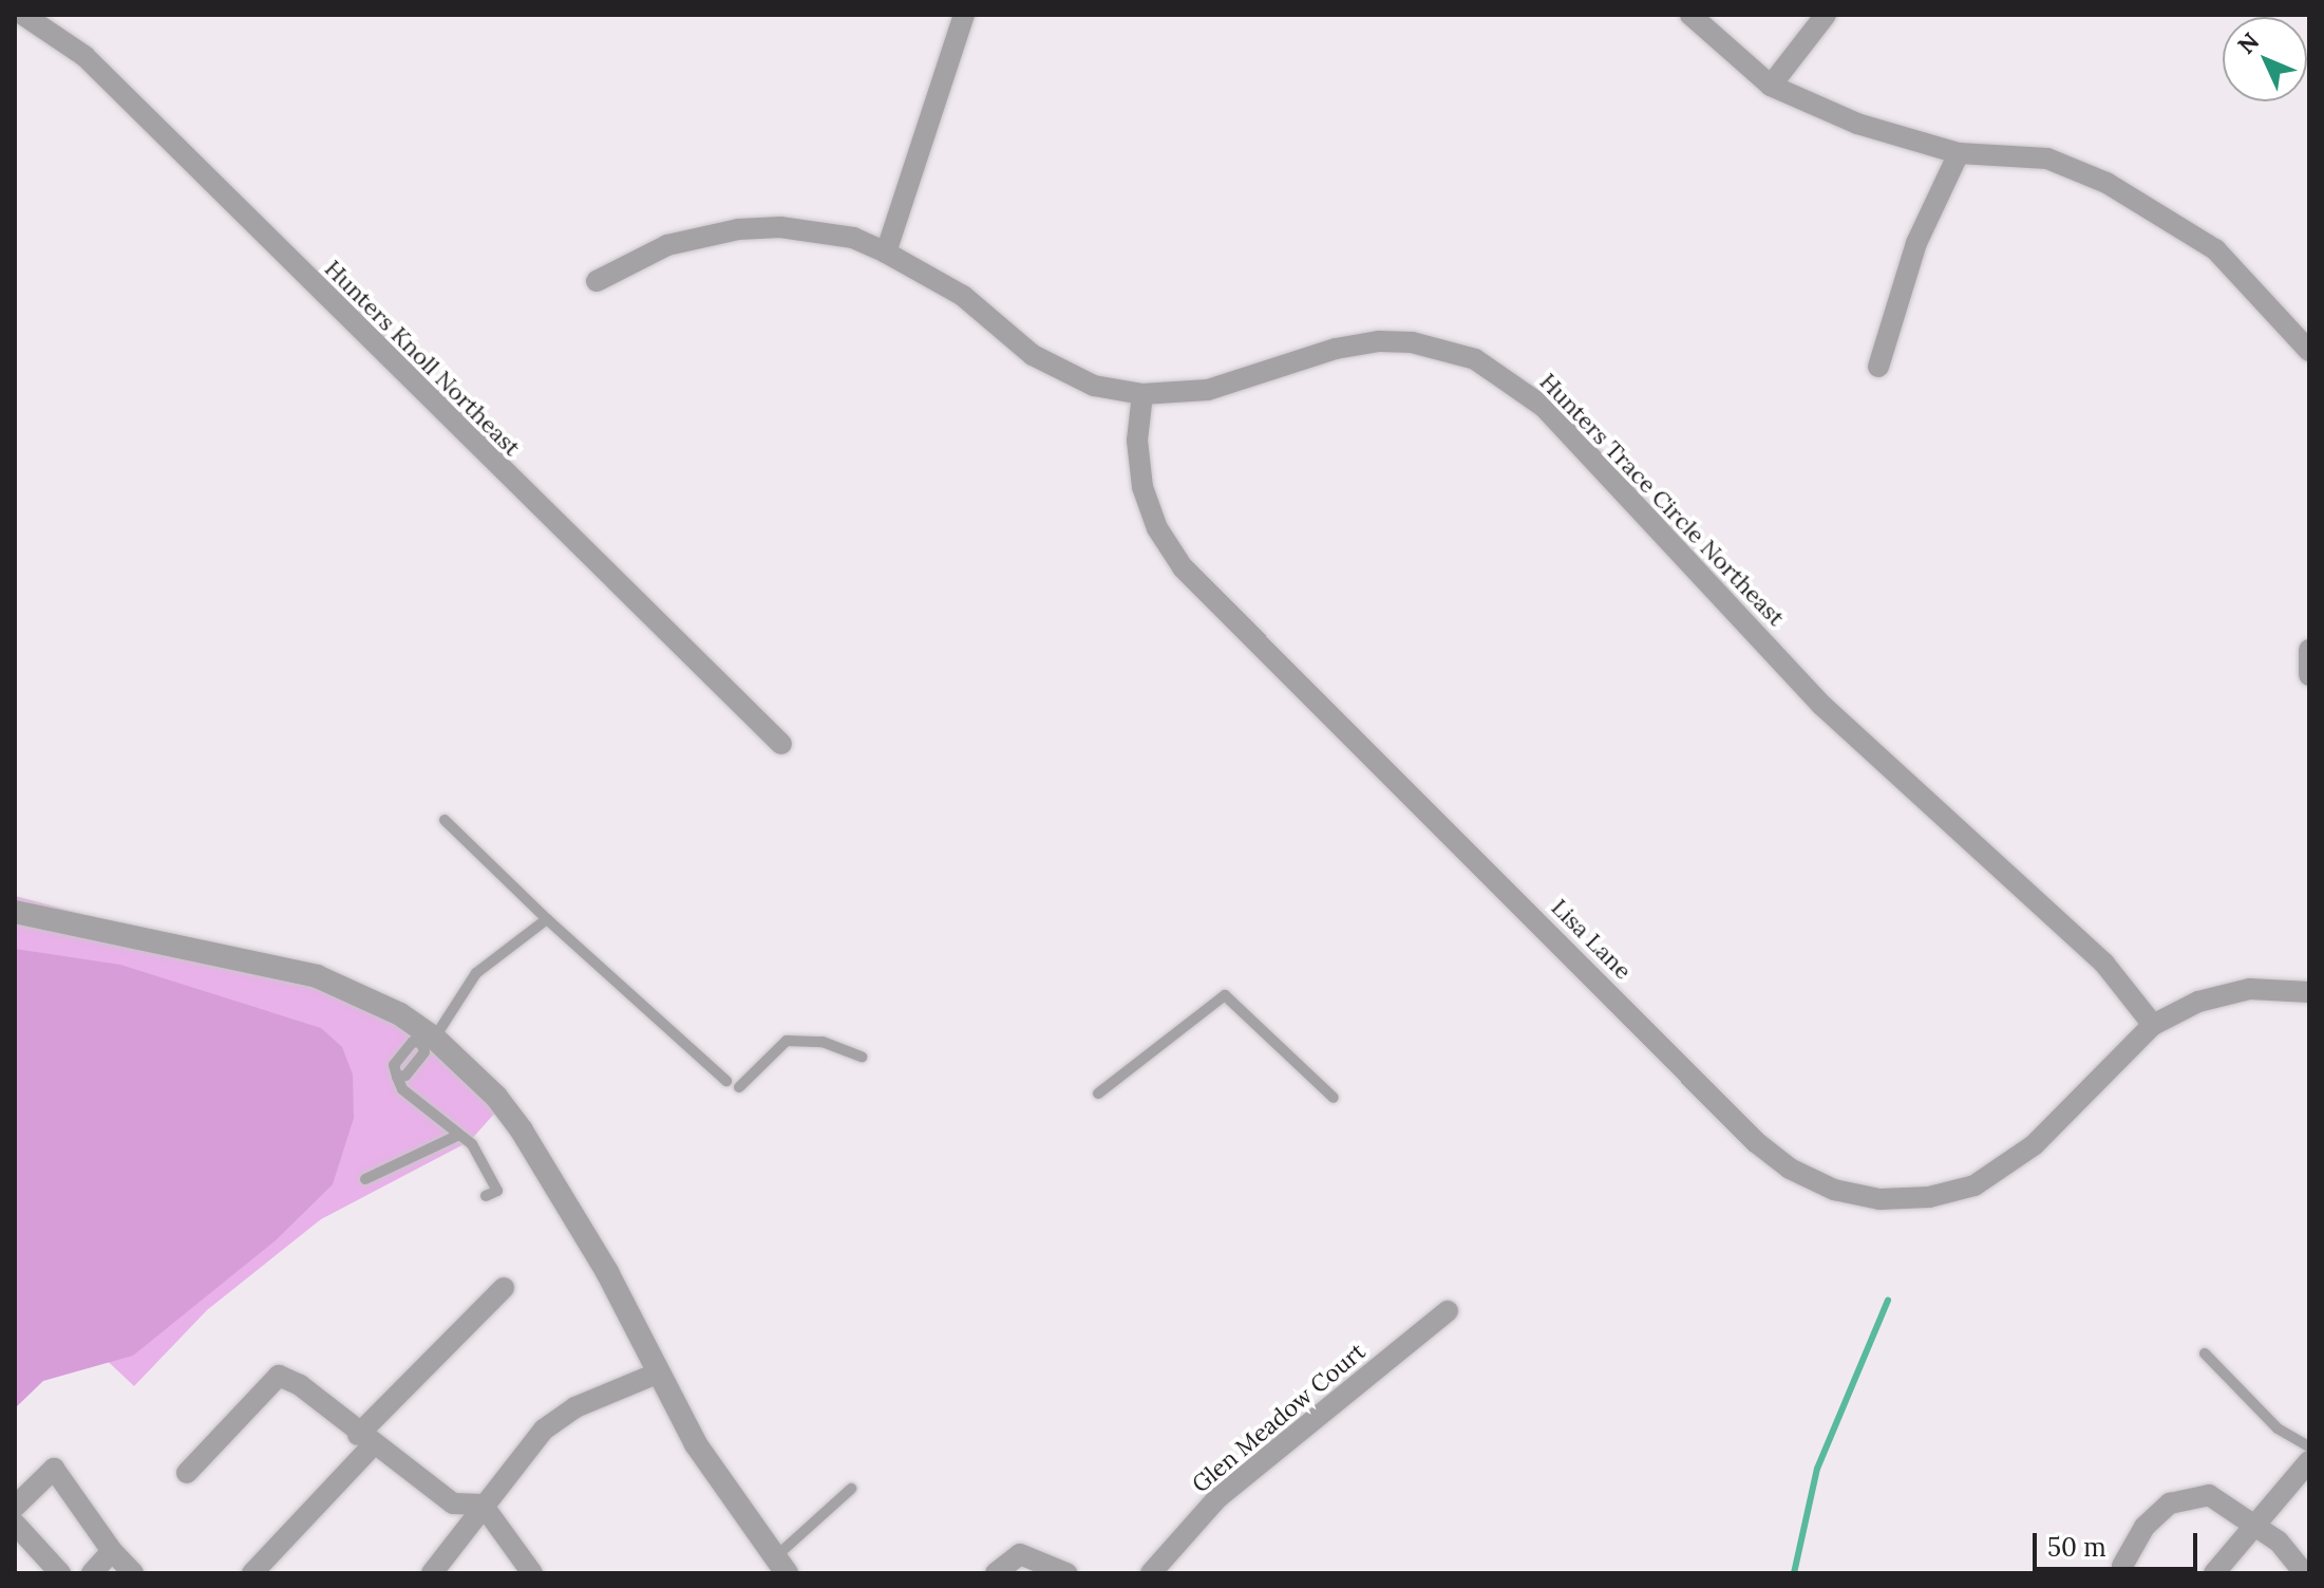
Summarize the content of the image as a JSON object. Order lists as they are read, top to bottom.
{
  "streets": {
    "street": [
      "Hunters Knoll Northeast",
      "Hunters Trace Circle Northeast",
      "Lisa Lane",
      "Glen Meadow Court"
    ]
  },
  "crossings": [
    ["Hunters Trace Circle Northeast", "Lisa Lane"]
  ],
  "scale_bar": "50 m",
  "north": "top left"
}
